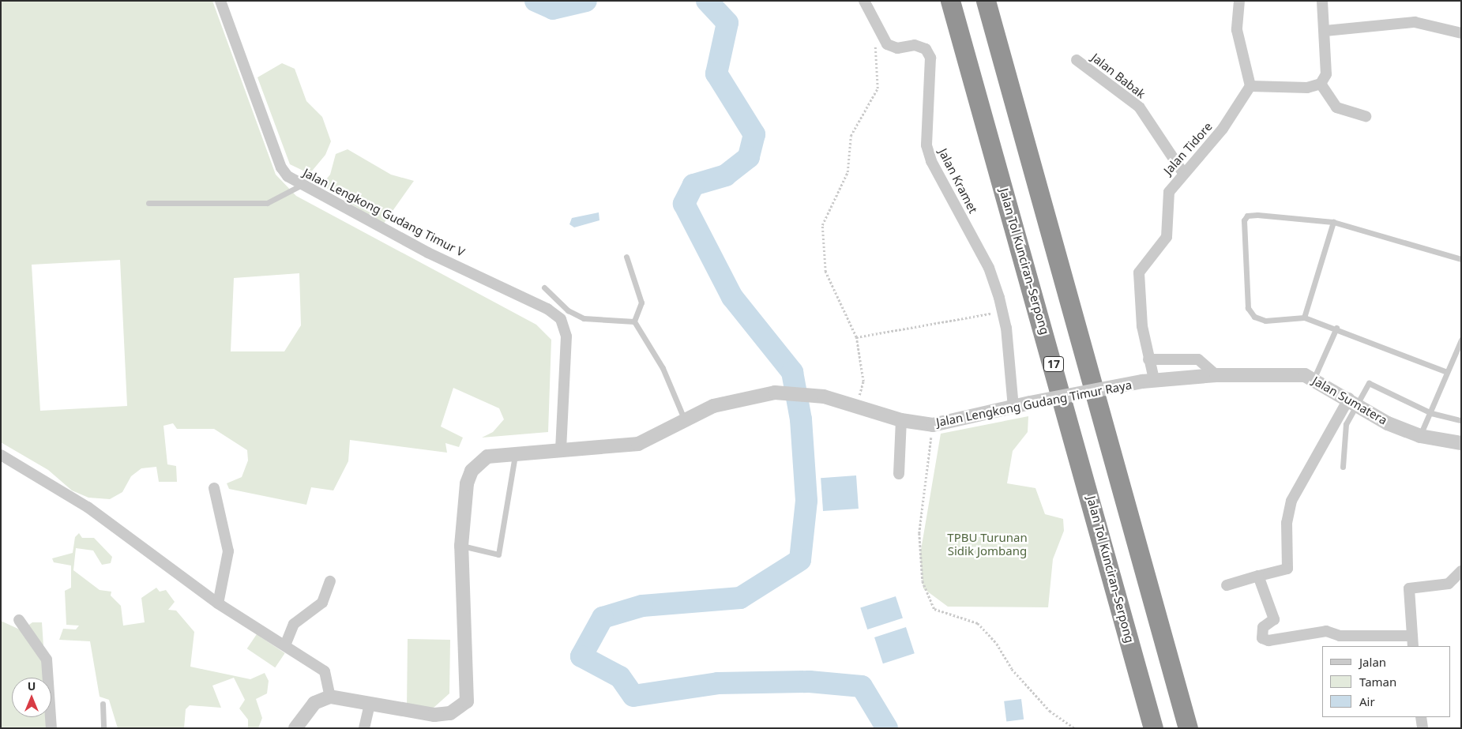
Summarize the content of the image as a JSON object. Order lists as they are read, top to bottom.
{
  "streets": {
    "highway": ["Jalan Tol Kunciran–Serpong", "17"],
    "street": [
      "Jalan Babak",
      "Jalan Tidore",
      "Jalan Kramet",
      "Jalan Lengkong Gudang Timur V",
      "Jalan Sumatera",
      "Jalan Lengkong Gudang Timur Raya"
    ]
  },
  "crossings": [
    ["Jalan Babak", "Jalan Tidore"],
    ["Jalan Tidore", "Jalan Sumatera"],
    ["Jalan Tidore", "Jalan Lengkong Gudang Timur Raya"],
    ["Jalan Kramet", "Jalan Lengkong Gudang Timur Raya"],
    ["Jalan Lengkong Gudang Timur V", "Jalan Lengkong Gudang Timur Raya"],
    ["Jalan Sumatera", "Jalan Lengkong Gudang Timur Raya"]
  ],
  "parks": ["TPBU Turunan Sidik Jombang"],
  "legend": ["Jalan", "Taman", "Air"],
  "north": "top"
}
